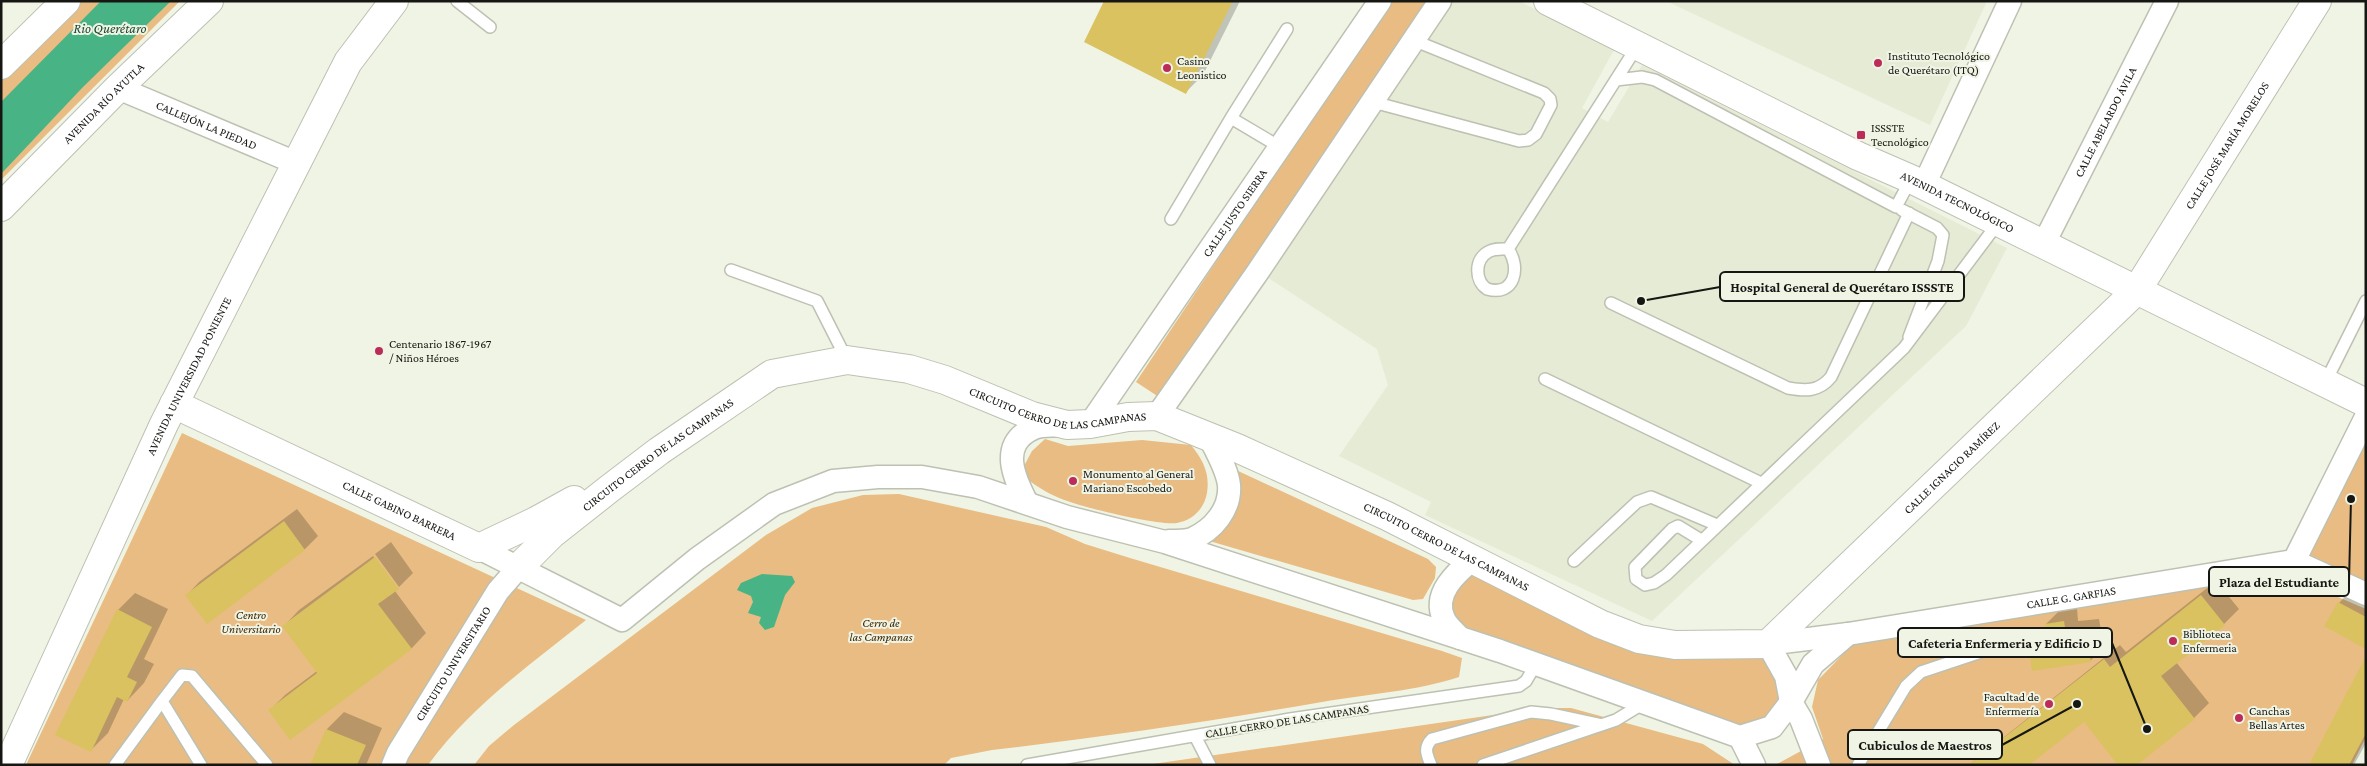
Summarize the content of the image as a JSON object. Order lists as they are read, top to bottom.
{
  "streets": {
    "street": [
      "AVENIDA RÍO AYUTLA",
      "CALLE ABELARDO ÁVILA",
      "CALLEJÓN LA PIEDAD",
      "CALLE JOSÉ MARÍA MORELOS",
      "AVENIDA TECNOLÓGICO",
      "CALLE JUSTO SIERRA",
      "AVENIDA UNIVERSIDAD PONIENTE",
      "CIRCUITO CERRO DE LAS CAMPANAS",
      "CALLE IGNACIO RAMÍREZ",
      "CALLE GABINO BARRERA",
      "CALLE G. GARFIAS",
      "CIRCUITO UNIVERSITARIO"
    ],
    "lane": ["CALLE CERRO DE LAS CAMPANAS"]
  },
  "crossings": [
    ["AVENIDA RÍO AYUTLA", "CALLEJÓN LA PIEDAD"],
    ["CALLE ABELARDO ÁVILA", "AVENIDA TECNOLÓGICO"],
    ["CALLEJÓN LA PIEDAD", "AVENIDA UNIVERSIDAD PONIENTE"],
    ["CALLE JOSÉ MARÍA MORELOS", "AVENIDA TECNOLÓGICO"],
    ["CALLE JOSÉ MARÍA MORELOS", "CALLE IGNACIO RAMÍREZ"],
    ["AVENIDA TECNOLÓGICO", "CALLE IGNACIO RAMÍREZ"],
    ["CALLE JUSTO SIERRA", "CIRCUITO CERRO DE LAS CAMPANAS"],
    ["AVENIDA UNIVERSIDAD PONIENTE", "CALLE GABINO BARRERA"],
    ["CIRCUITO CERRO DE LAS CAMPANAS", "CALLE IGNACIO RAMÍREZ"],
    ["CIRCUITO CERRO DE LAS CAMPANAS", "CALLE GABINO BARRERA"],
    ["CIRCUITO CERRO DE LAS CAMPANAS", "CALLE G. GARFIAS"],
    ["CIRCUITO CERRO DE LAS CAMPANAS", "CIRCUITO UNIVERSITARIO"],
    ["CALLE IGNACIO RAMÍREZ", "CALLE G. GARFIAS"],
    ["CALLE GABINO BARRERA", "CIRCUITO UNIVERSITARIO"]
  ],
  "water": ["Rio Querétaro"],
  "parks": ["Centro Universitario", "Cerro de las Campanas"],
  "places": {
    "other": [
      "Instituto Tecnológico de Querétaro (ITQ)",
      "Casino Leonistico",
      "Hospital General de Querétaro ISSSTE",
      "Centenario 1867-1967 / Niños Héroes",
      "Monumento al General Mariano Escobedo",
      "Plaza del Estudiante",
      "Biblioteca Enfermeria",
      "Facultad de Enfermería",
      "Cubiculos de Maestros",
      "Canchas Bellas Artes",
      "Cafeteria Enfermeria y Edificio D"
    ],
    "transit": ["ISSSTE Tecnológico"]
  }
}
